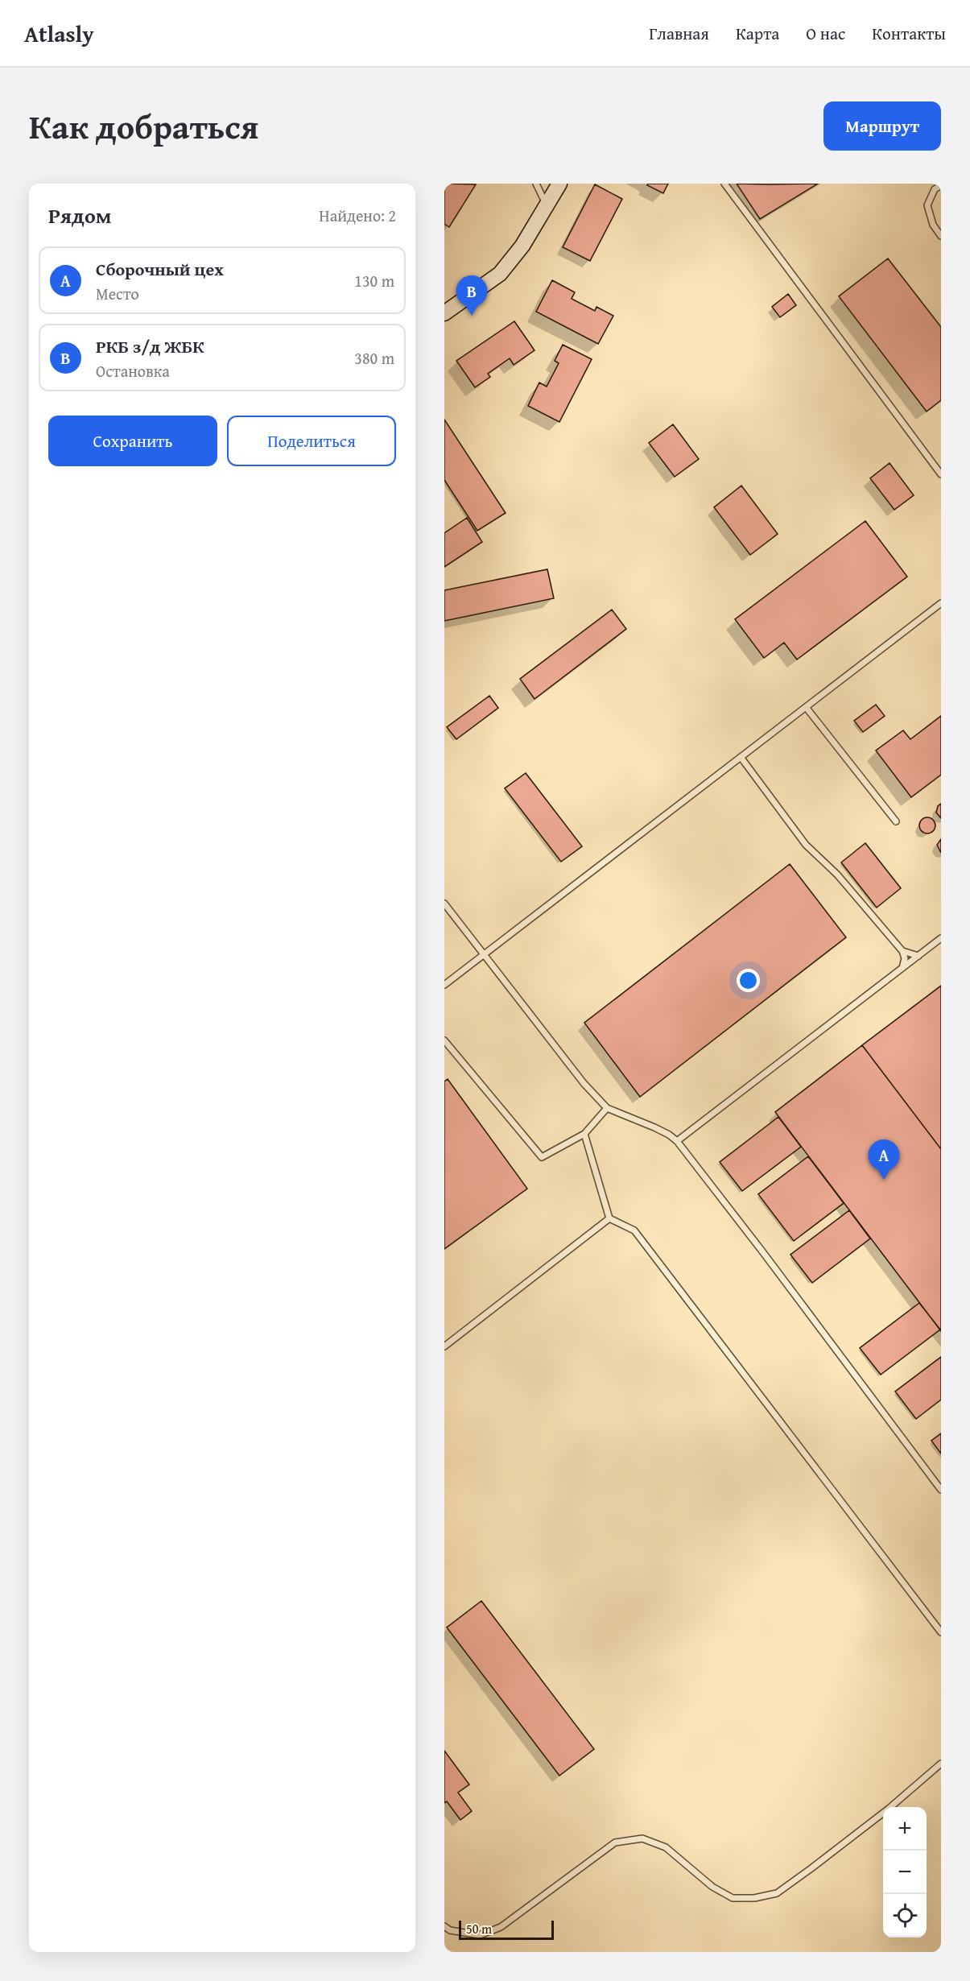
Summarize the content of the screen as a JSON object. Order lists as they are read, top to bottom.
{
  "scale_bar": "50 m",
  "page": {
    "header": "Atlasly",
    "nav": [
      "Главная",
      "Карта",
      "О нас",
      "Контакты"
    ],
    "title": "Как добраться",
    "buttons": [
      "Маршрут",
      ["Сохранить", "Поделиться"]
    ],
    "heading": ["Рядом", "Найдено: 2"],
    "list": [
      {
        "mark": "A",
        "name": "Сборочный цех",
        "note": "Место",
        "value": "130 m"
      },
      {
        "mark": "B",
        "name": "РКБ з/д ЖБК",
        "note": "Остановка",
        "value": "380 m"
      }
    ],
    "pins": ["B", "A"],
    "map_buttons": ["+", "−"],
    "scale": "50 m"
  }
}
